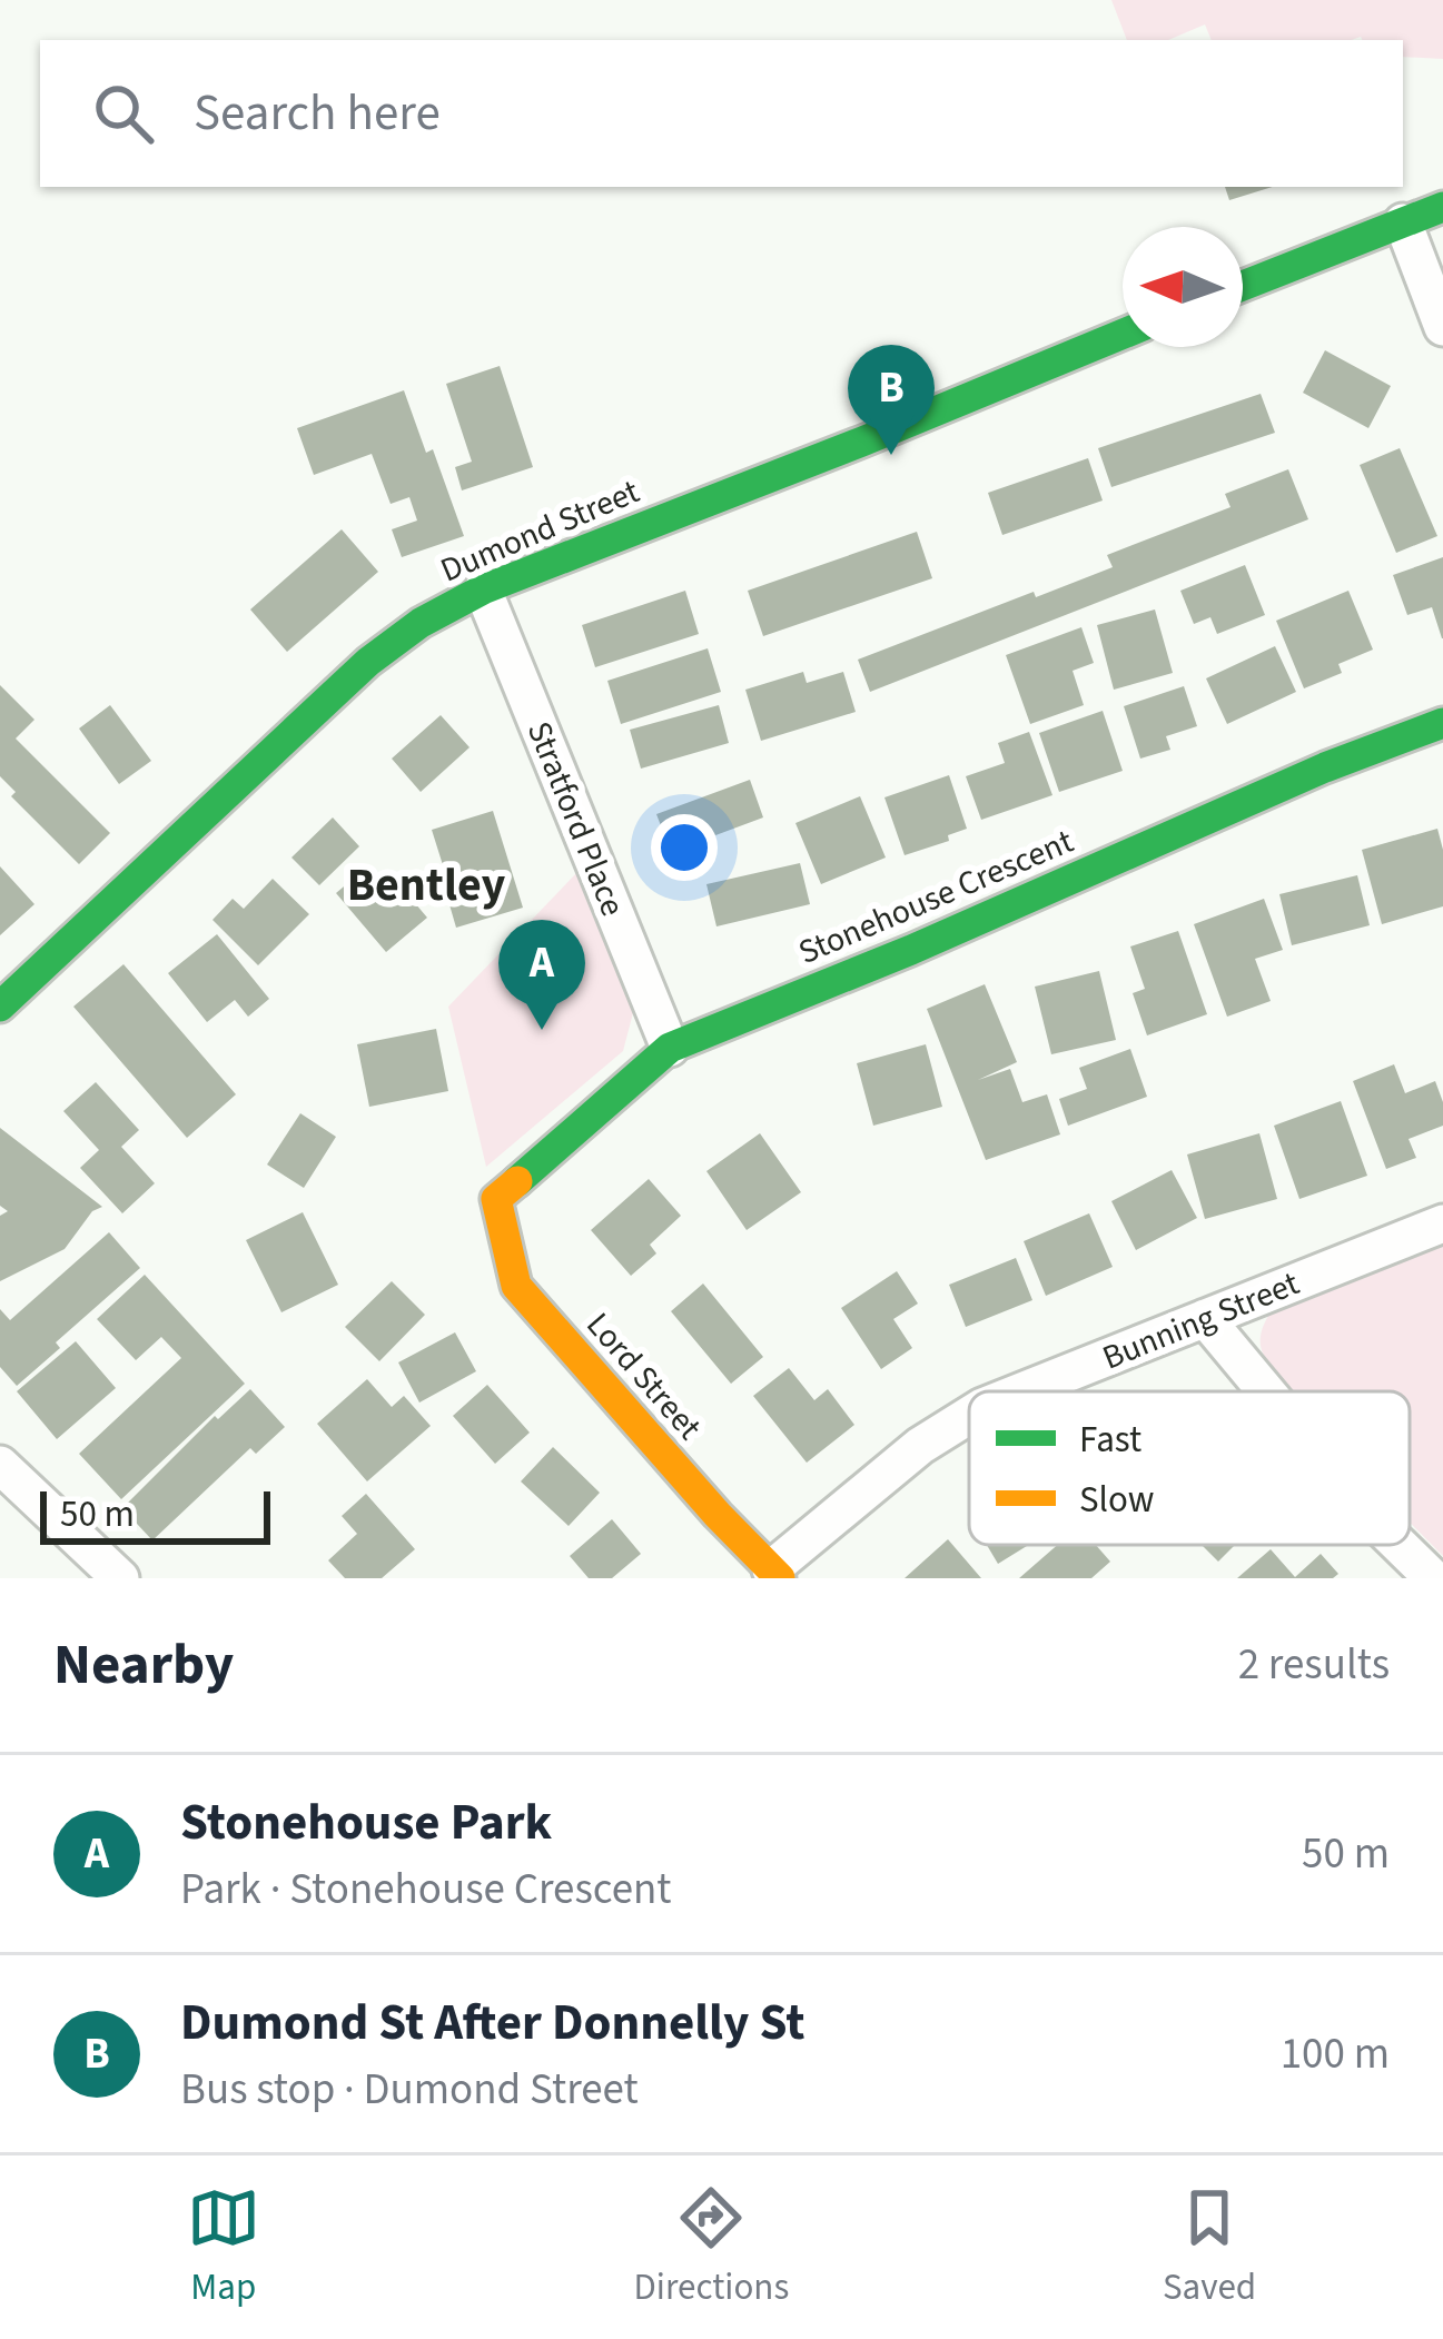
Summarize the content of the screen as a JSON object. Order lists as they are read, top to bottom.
{
  "streets": {
    "street": [
      "Dumond Street",
      "Stratford Place",
      "Stonehouse Crescent",
      "Bunning Street",
      "Lord Street"
    ]
  },
  "crossings": [
    ["Dumond Street", "Stratford Place"],
    ["Stratford Place", "Stonehouse Crescent"],
    ["Stonehouse Crescent", "Lord Street"],
    ["Bunning Street", "Lord Street"]
  ],
  "districts": ["Bentley"],
  "legend": ["Fast", "Slow"],
  "scale_bar": "50 m",
  "north": "left",
  "page": {
    "search": "Search here",
    "pins": ["B", "A"],
    "scale": "50 m",
    "heading": ["Nearby", "2 results"],
    "list": [
      {
        "mark": "A",
        "name": "Stonehouse Park",
        "note": "Park · Stonehouse Crescent",
        "value": "50 m"
      },
      {
        "mark": "B",
        "name": "Dumond St After Donnelly St",
        "note": "Bus stop · Dumond Street",
        "value": "100 m"
      }
    ],
    "nav": ["Map", "Directions", "Saved"]
  }
}
